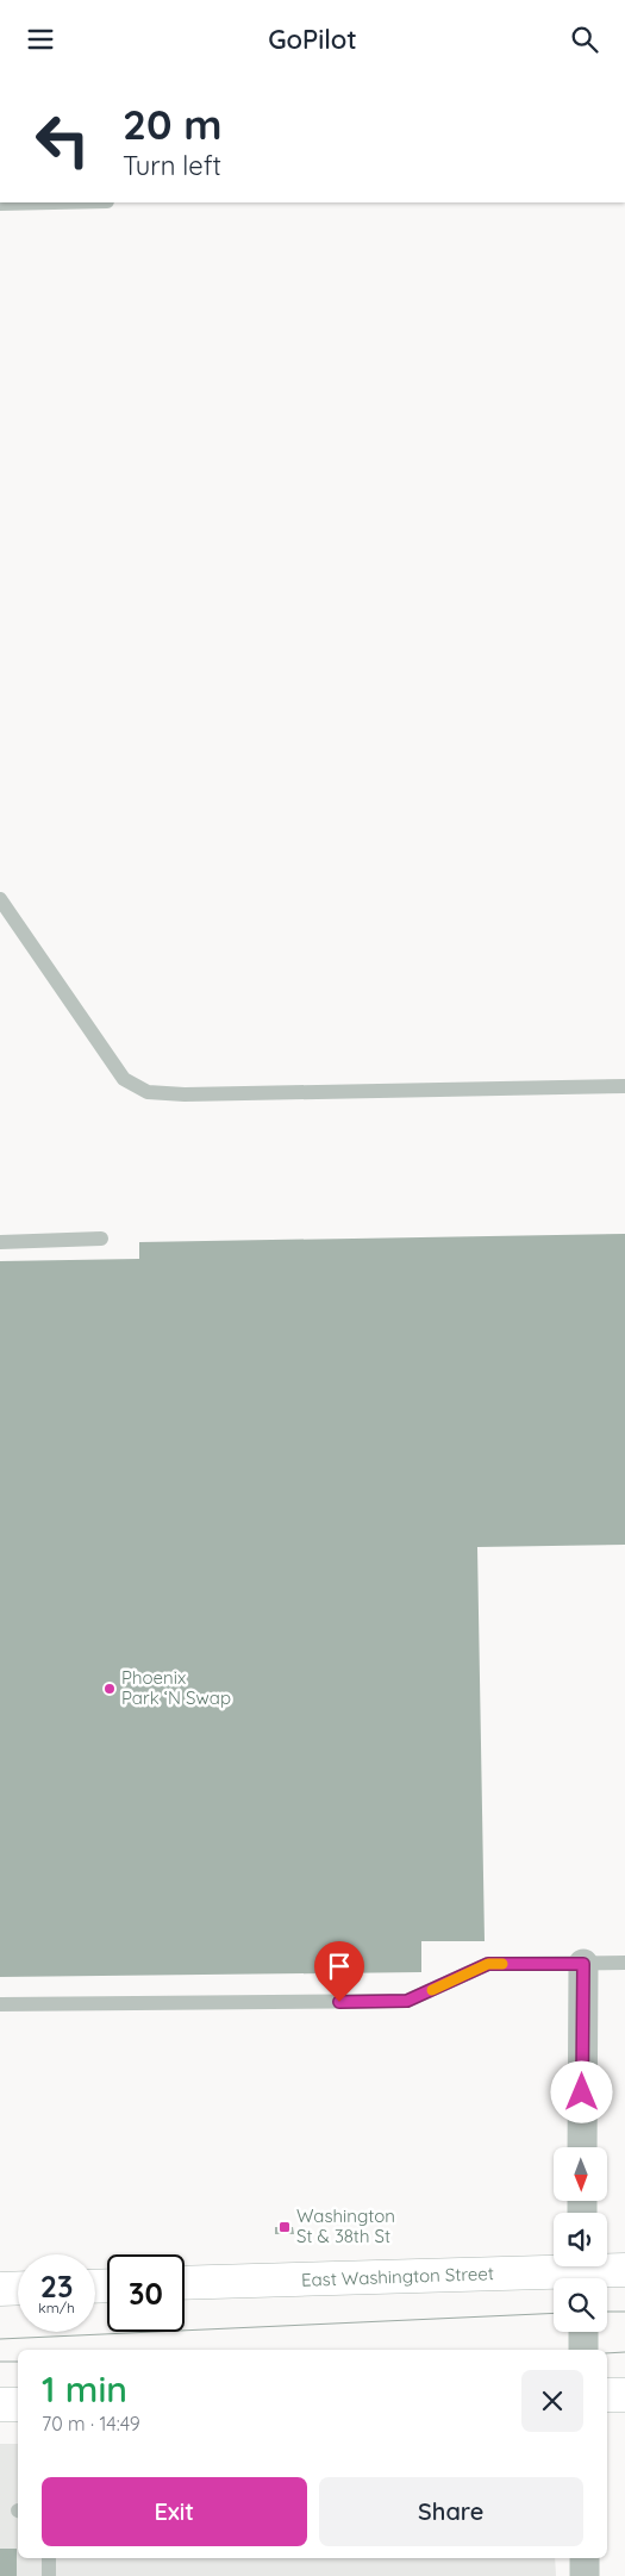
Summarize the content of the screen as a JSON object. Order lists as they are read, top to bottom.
{
  "streets": {
    "main road": ["East Washington Street"]
  },
  "places": {
    "other": ["Phoenix Park ‘N Swap"],
    "transit": ["Washington St & 38th St"]
  },
  "north": "bottom",
  "page": {
    "header": "GoPilot",
    "turn": ["20 m", "Turn left"],
    "speed": "23 km/h",
    "limit": "30",
    "heading": ["1 min", "70 m · 14:49"],
    "buttons": ["Exit", "Share"]
  }
}
